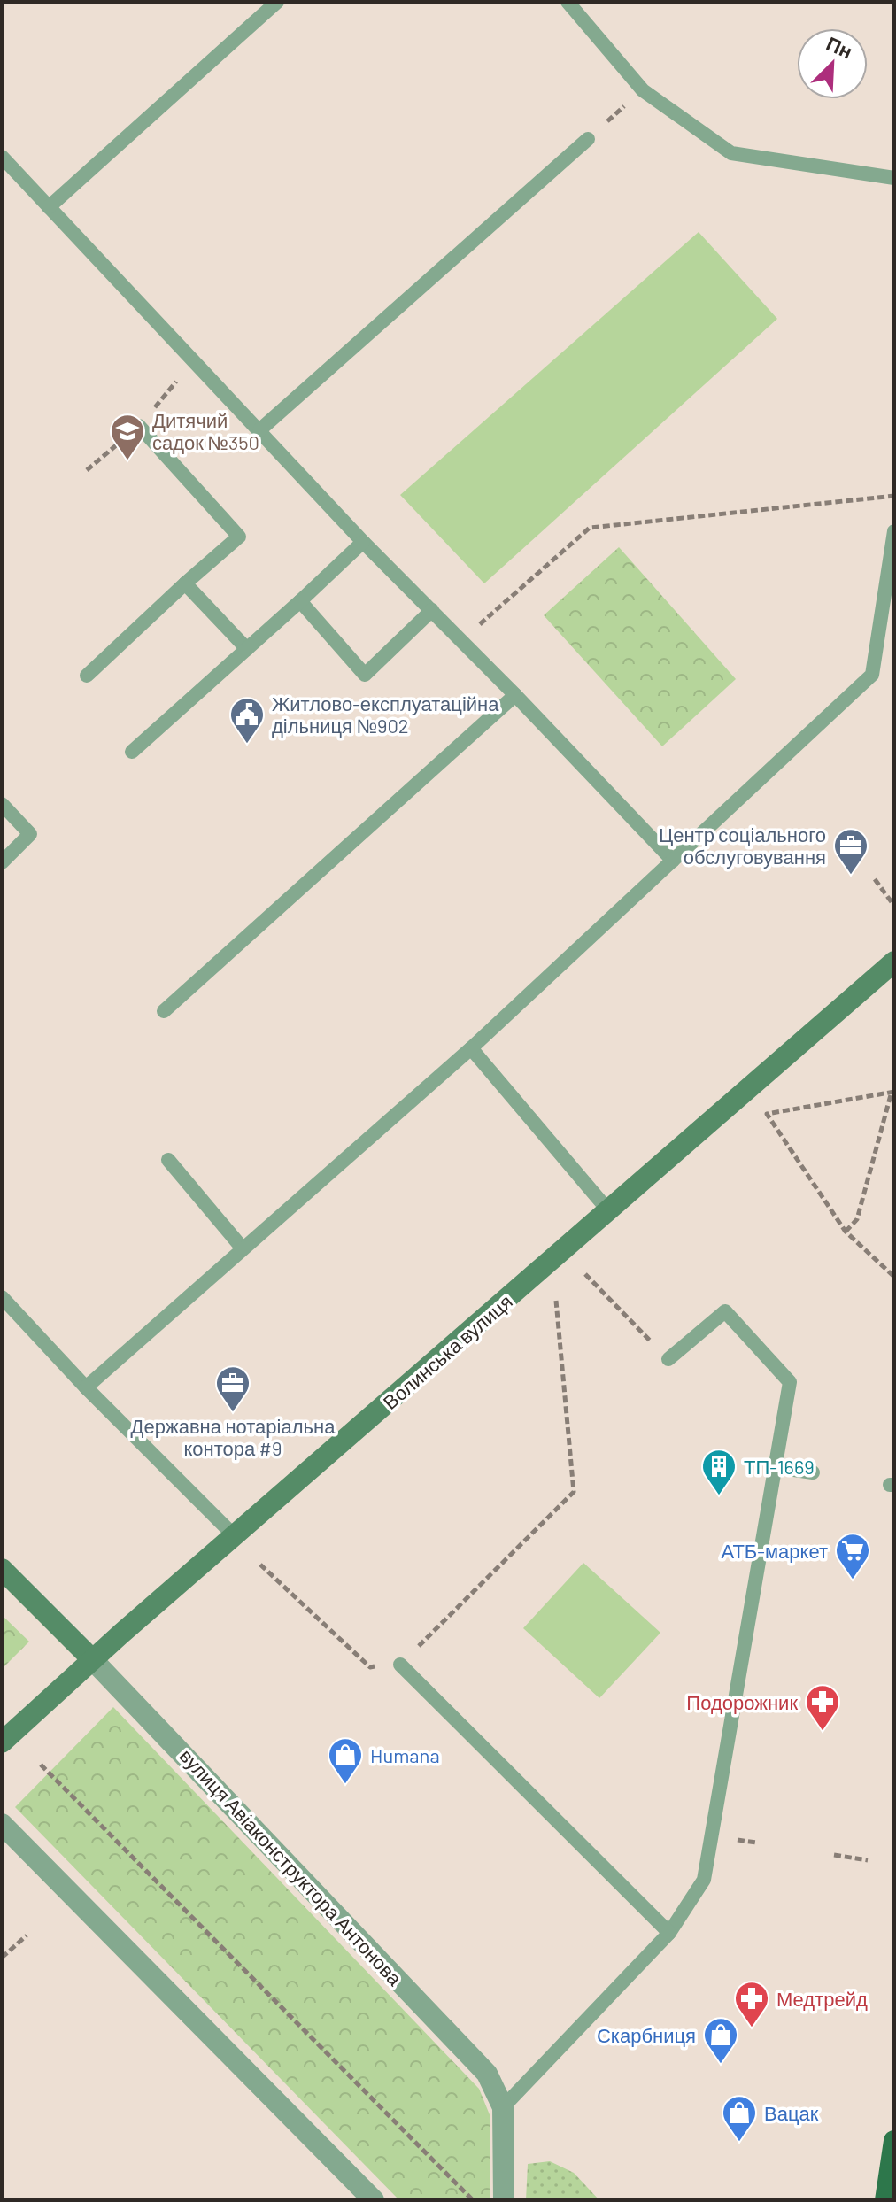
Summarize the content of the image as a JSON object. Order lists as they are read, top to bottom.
{
  "streets": {
    "street": ["Волинська вулиця", "вулиця Авіаконструктора Антонова"]
  },
  "crossings": [
    ["Волинська вулиця", "вулиця Авіаконструктора Антонова"]
  ],
  "places": {
    "school or university": ["Дитячий садок №350"],
    "public building": ["Житлово-експлуатаційна дільниця №902"],
    "office": ["Центр соціального обслуговування", "Державна нотаріальна контора #9"],
    "building": ["ТП-1669"],
    "supermarket": ["АТБ-маркет"],
    "pharmacy": ["Подорожник", "Медтрейд"],
    "shop": ["Humana", "Скарбниця", "Вацак"]
  },
  "north": "top right"
}
